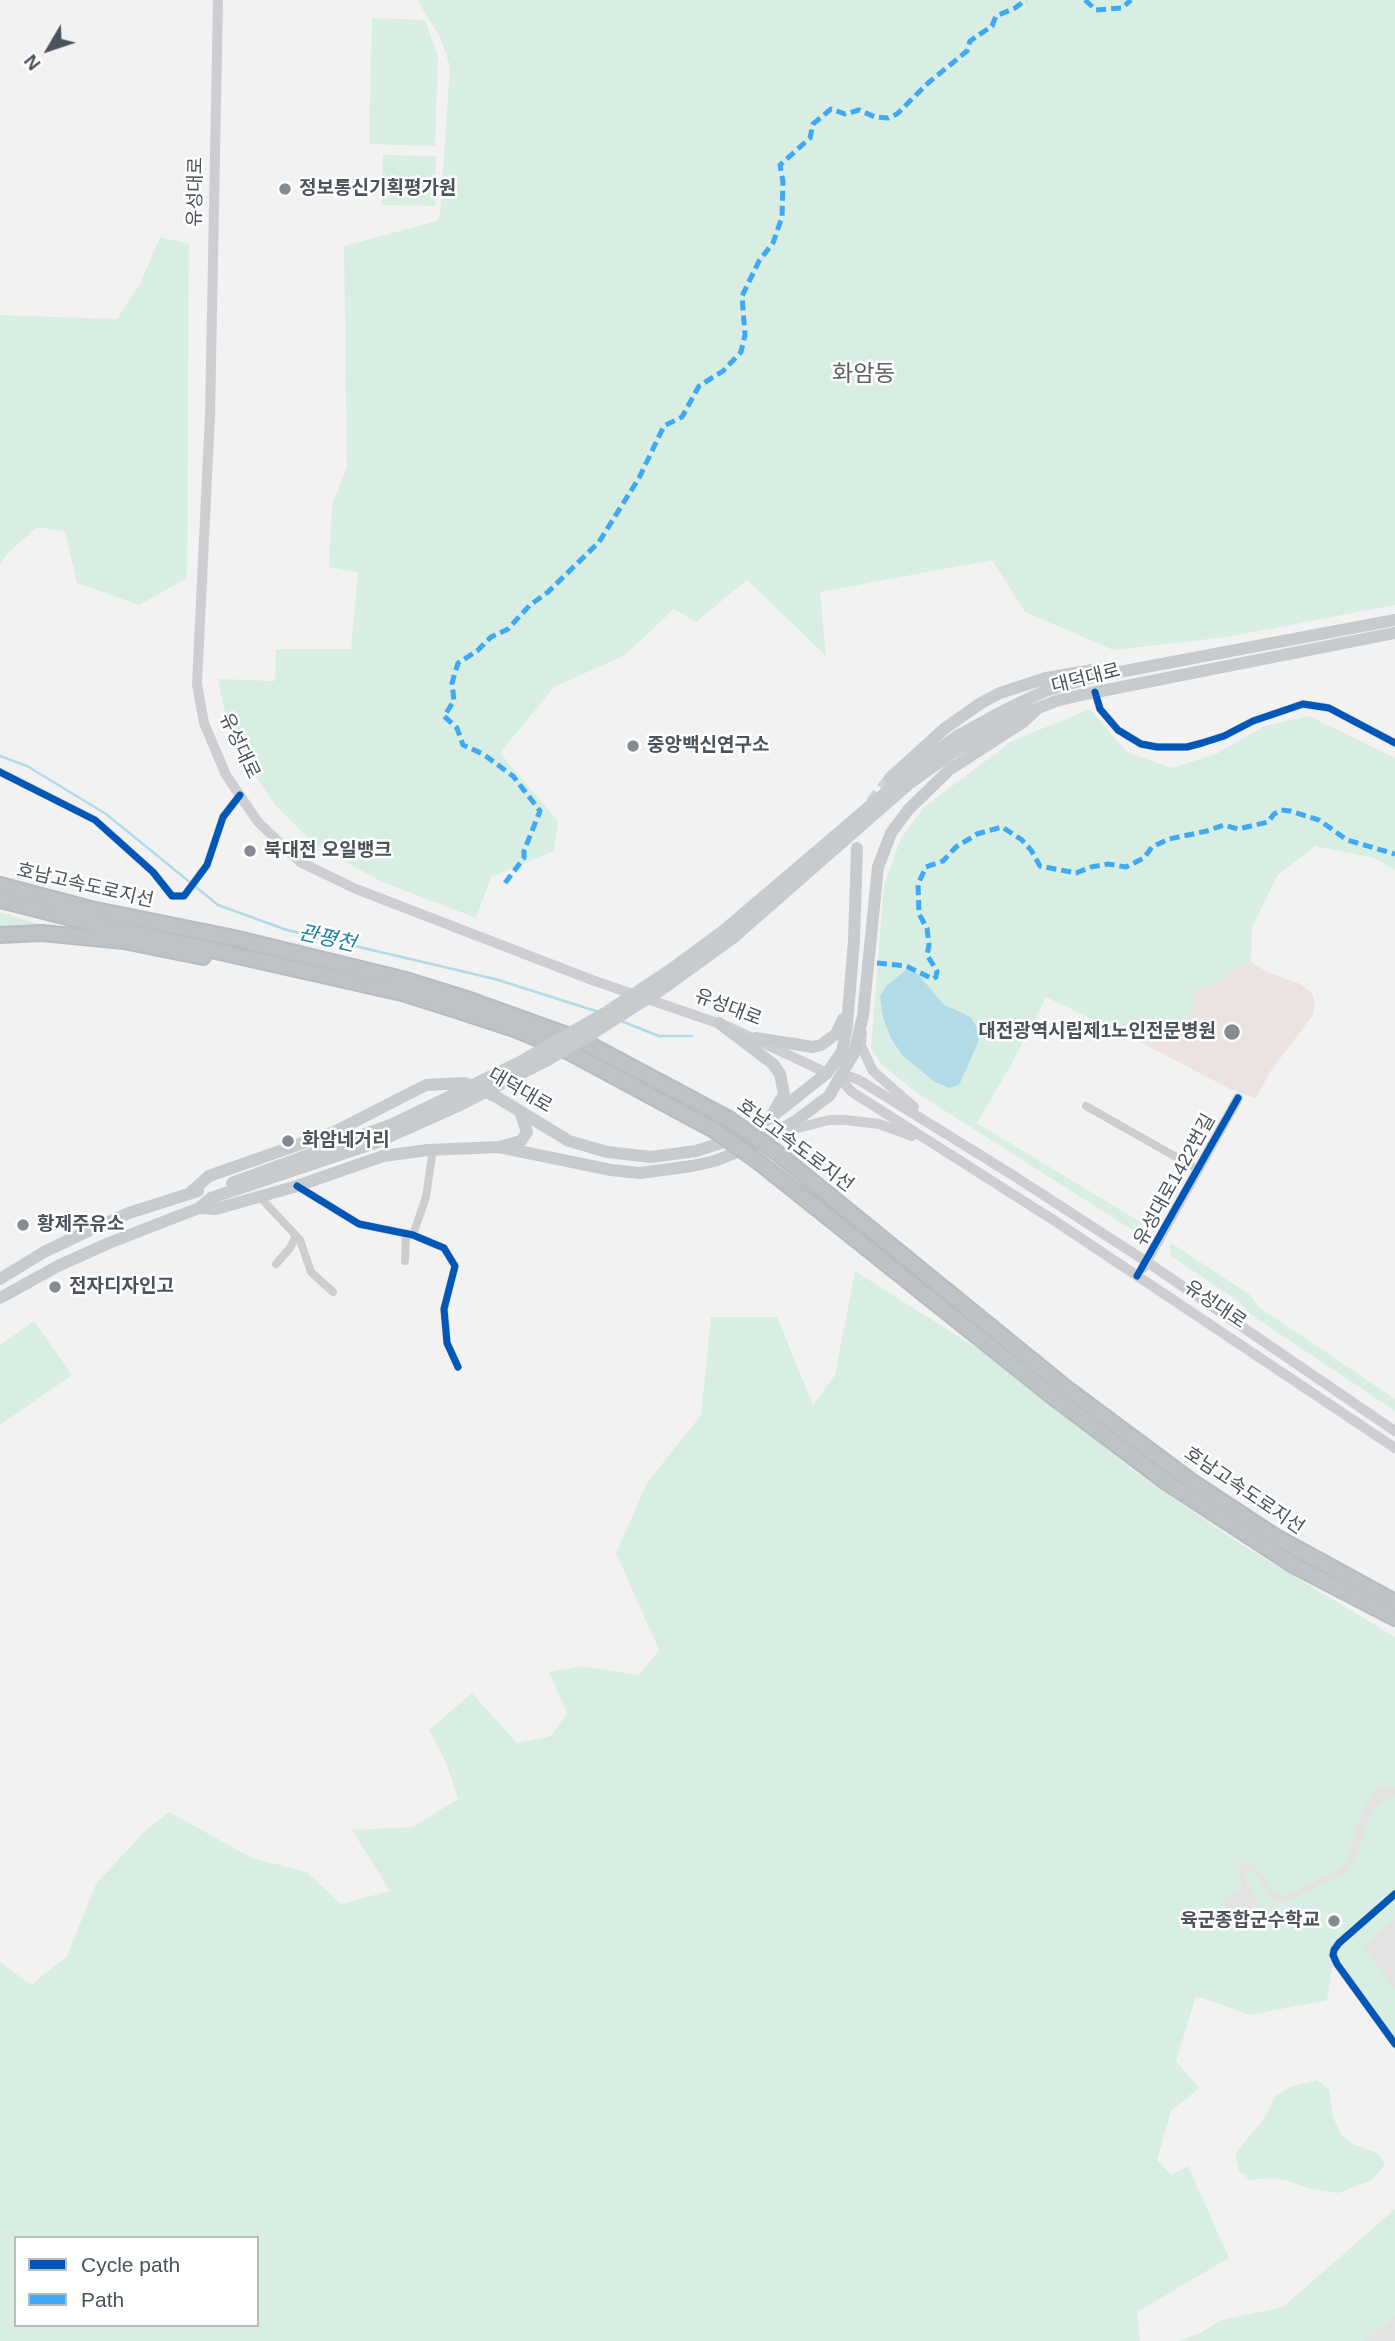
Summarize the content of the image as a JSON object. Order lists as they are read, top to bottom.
{
  "streets": {
    "highway": ["호남고속도로지선"],
    "main road": ["유성대로", "대덕대로", "유성대로1422번길"]
  },
  "crossings": [
    ["유성대로", "대덕대로"],
    ["유성대로", "유성대로1422번길"]
  ],
  "districts": ["화암동"],
  "water": ["관평천"],
  "places": [
    "정보통신기획평가원",
    "중앙백신연구소",
    "북대전 오일뱅크",
    "대전광역시립제1노인전문병원",
    "화암네거리",
    "황제주유소",
    "전자디자인고",
    "육군종합군수학교"
  ],
  "legend": ["Cycle path", "Path"],
  "north": "bottom left"
}
